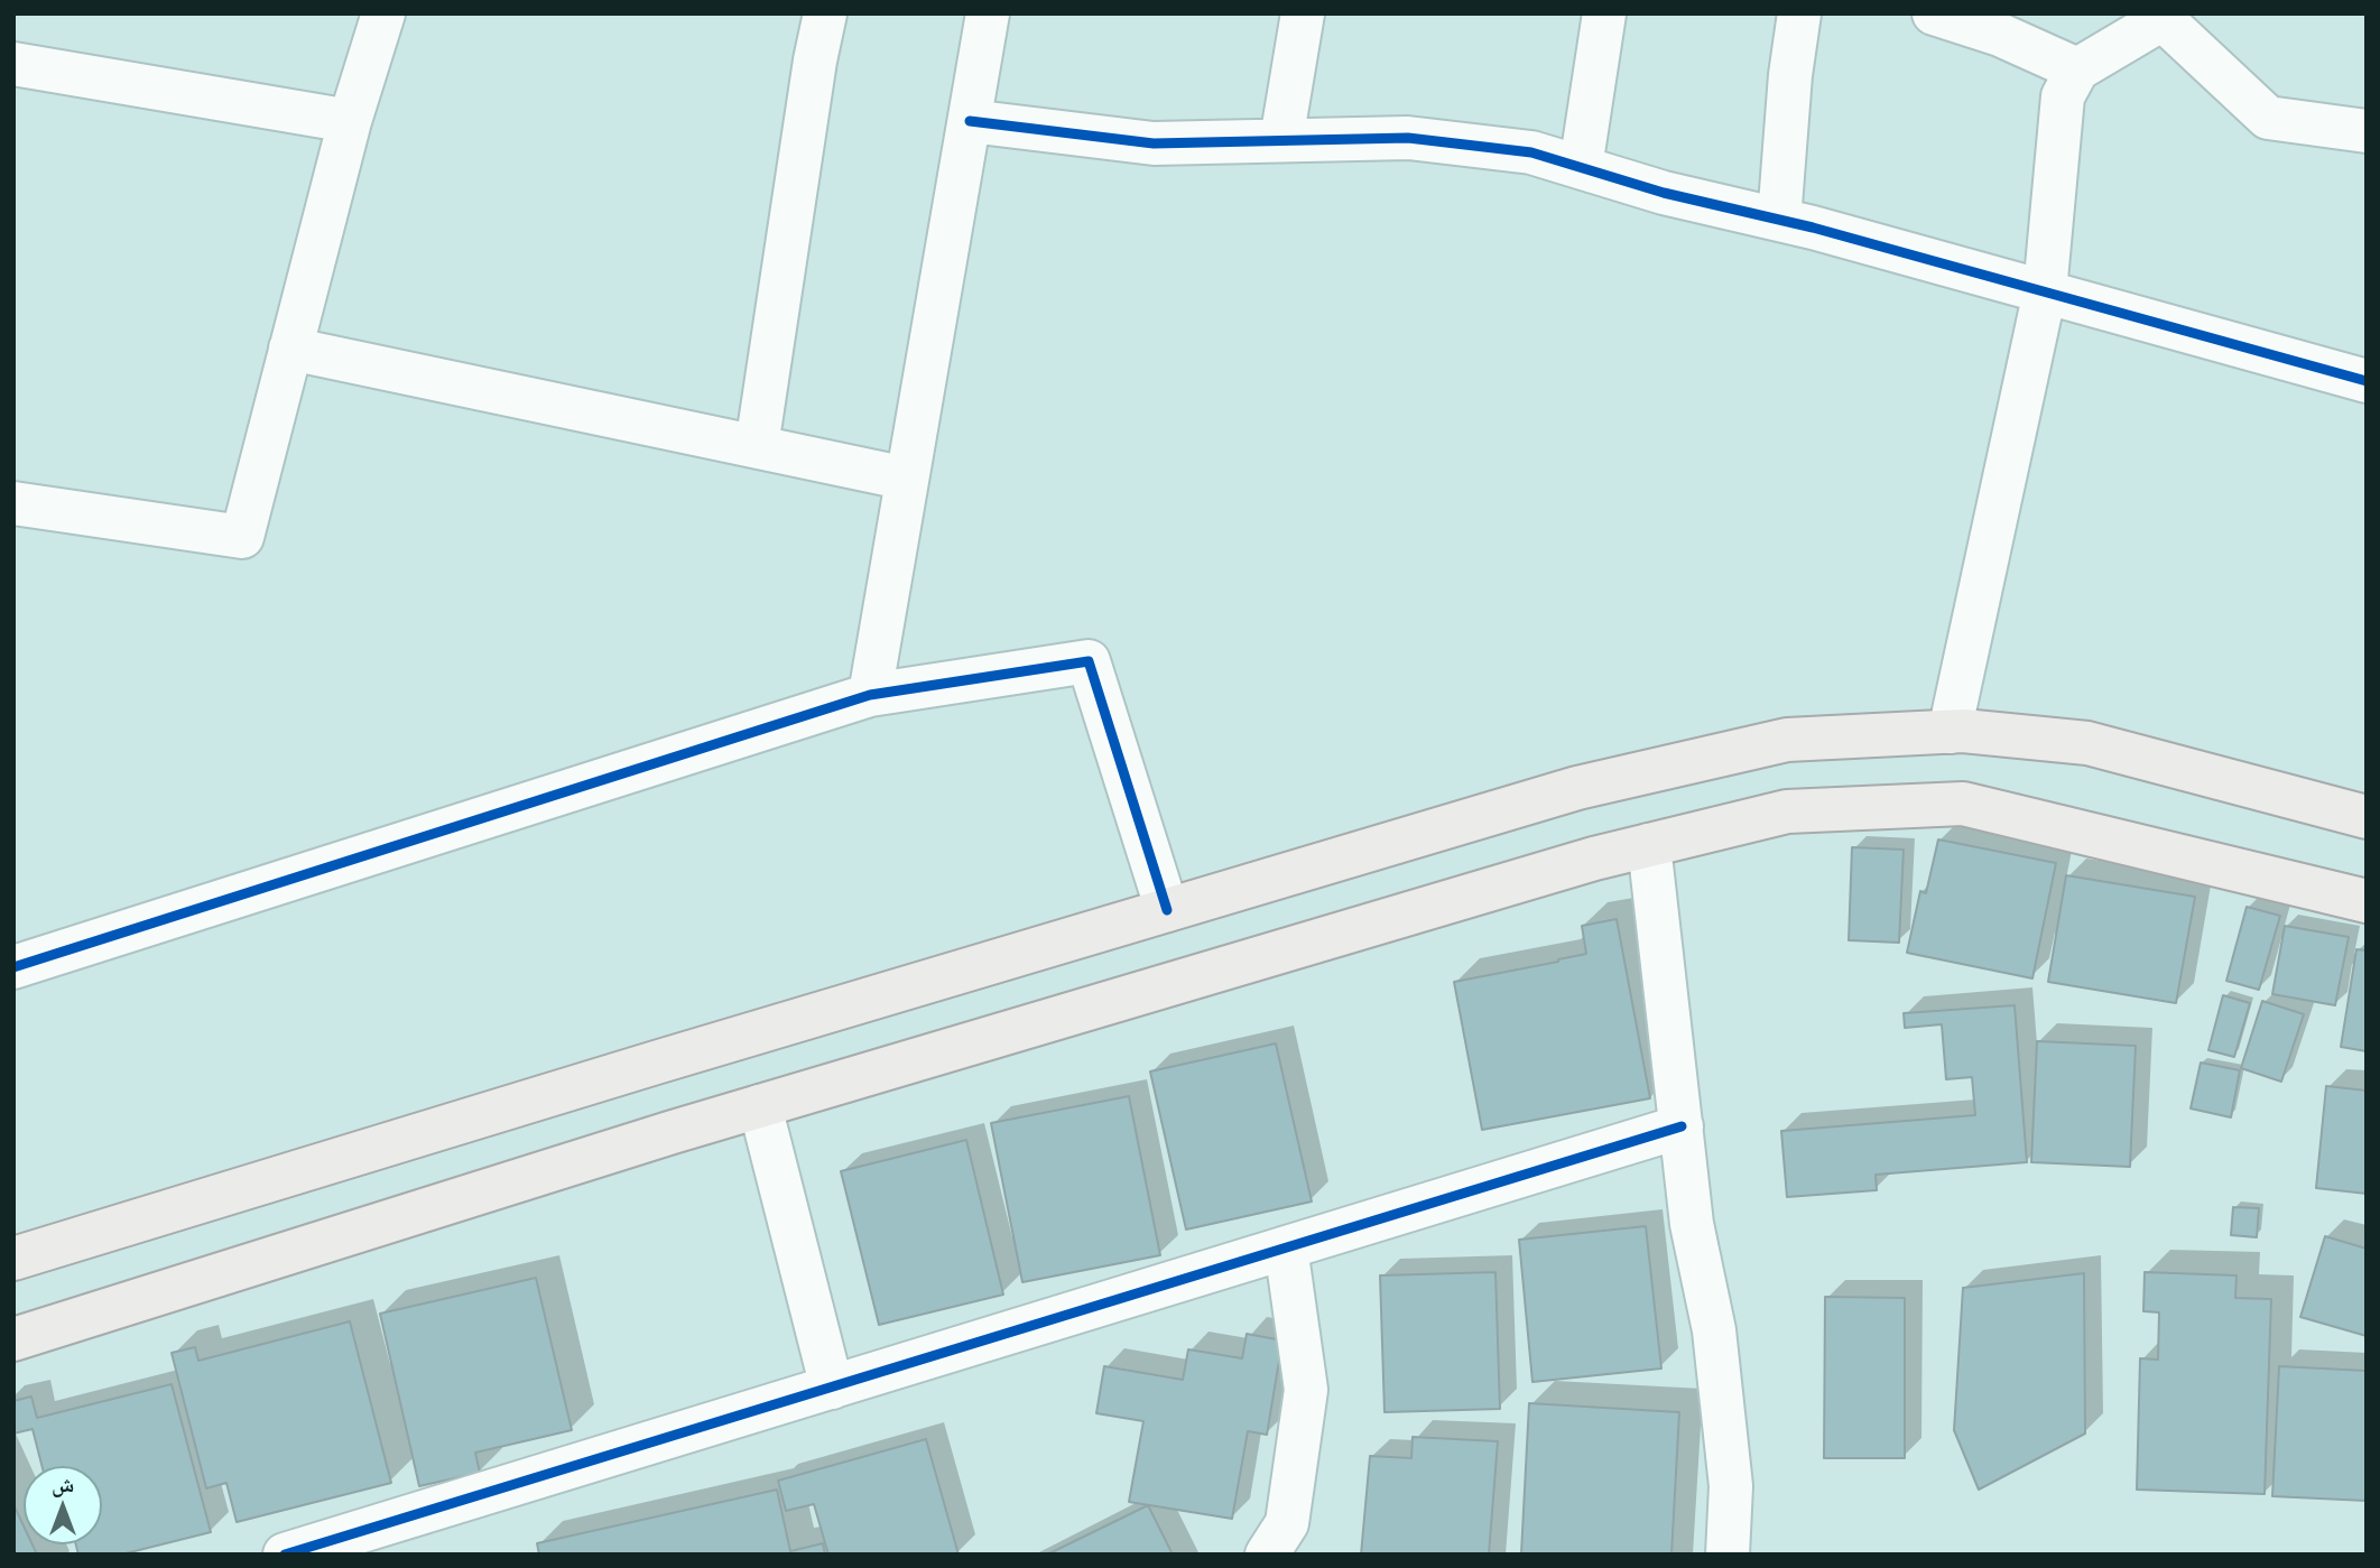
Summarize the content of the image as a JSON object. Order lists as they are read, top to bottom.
{
  "north": "top"
}
